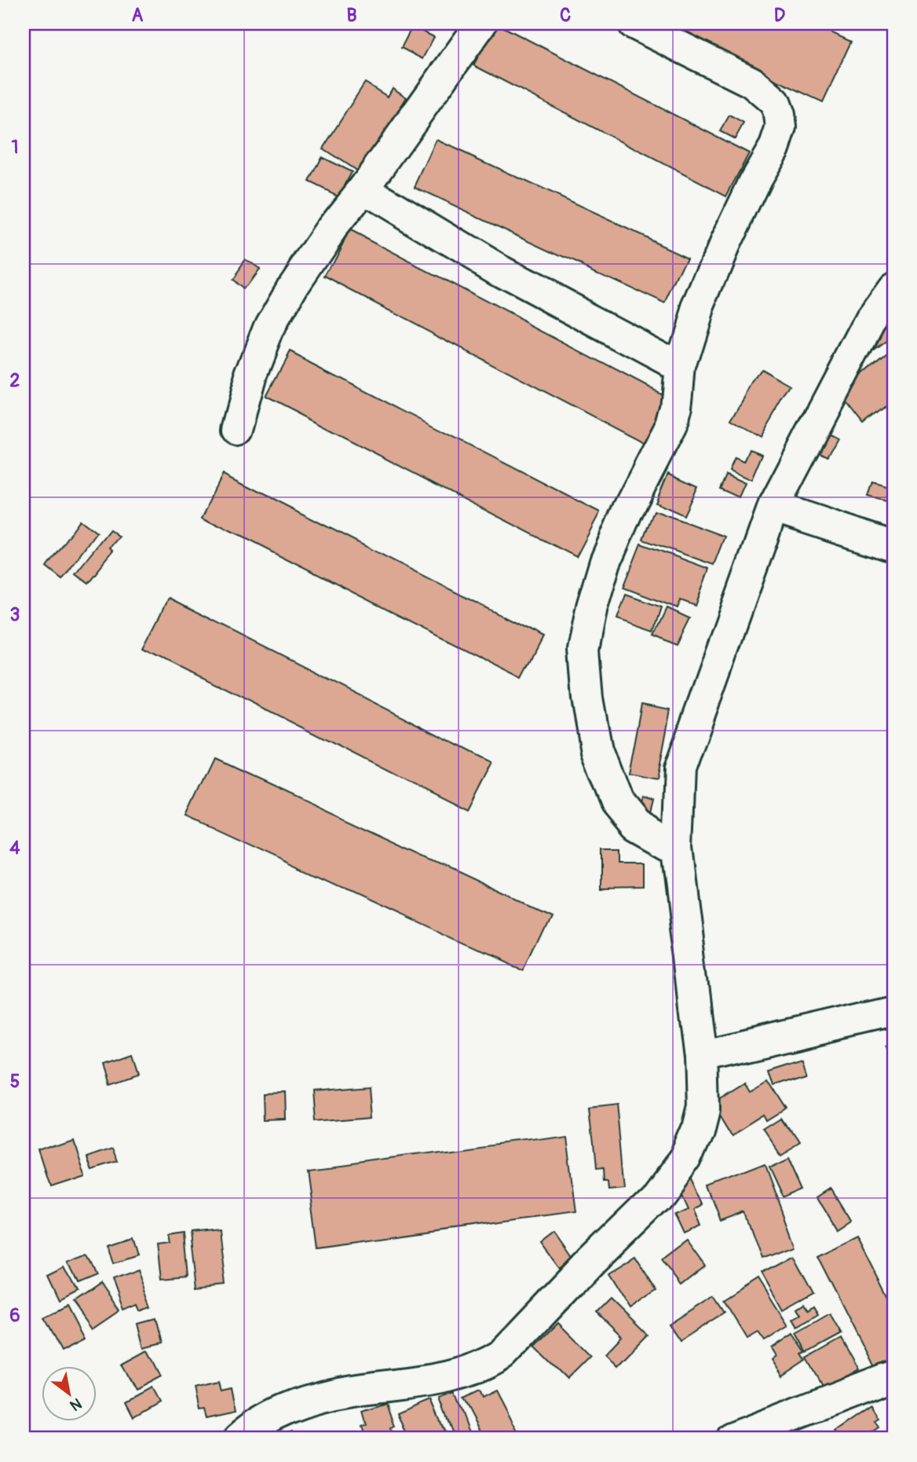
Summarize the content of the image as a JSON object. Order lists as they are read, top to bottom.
{
  "north": "bottom right",
  "grid": {
    "columns": [
      "A",
      "B",
      "C",
      "D"
    ],
    "rows": [
      "1",
      "2",
      "3",
      "4",
      "5",
      "6"
    ]
  }
}
